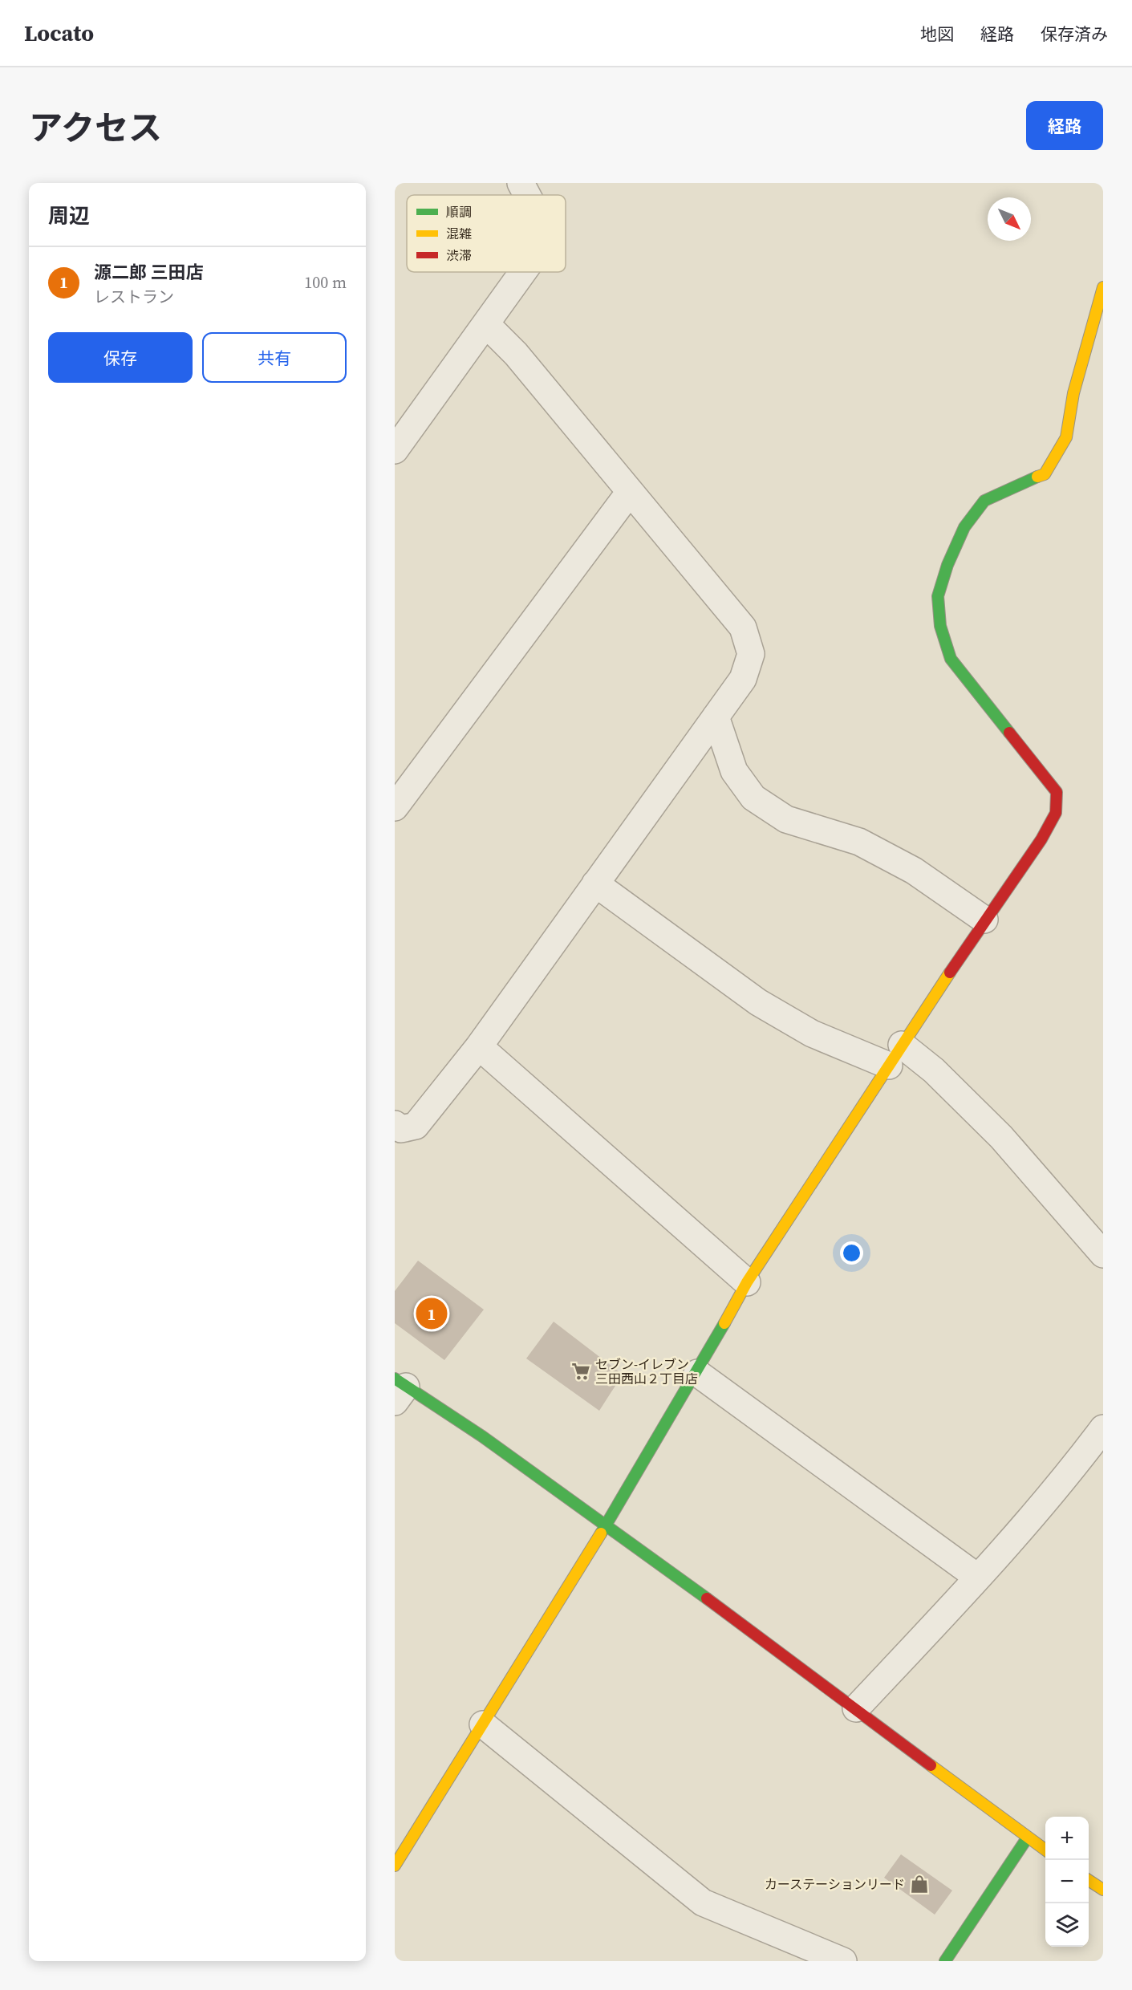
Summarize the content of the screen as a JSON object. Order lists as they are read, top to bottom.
{
  "places": {
    "supermarket": ["セブン-イレブン 三田西山２丁目店"],
    "shop": ["カーステーションリード"]
  },
  "legend": ["順調", "混雑", "渋滞"],
  "north": "bottom right",
  "page": {
    "header": "Locato",
    "nav": ["地図", "経路", "保存済み"],
    "title": "アクセス",
    "buttons": [
      "経路",
      ["保存", "共有"]
    ],
    "heading": "周辺",
    "list": [
      {
        "mark": "1",
        "name": "源二郎 三田店",
        "note": "レストラン",
        "value": "100 m"
      }
    ],
    "pins": "1",
    "map_buttons": ["+", "−"]
  }
}
